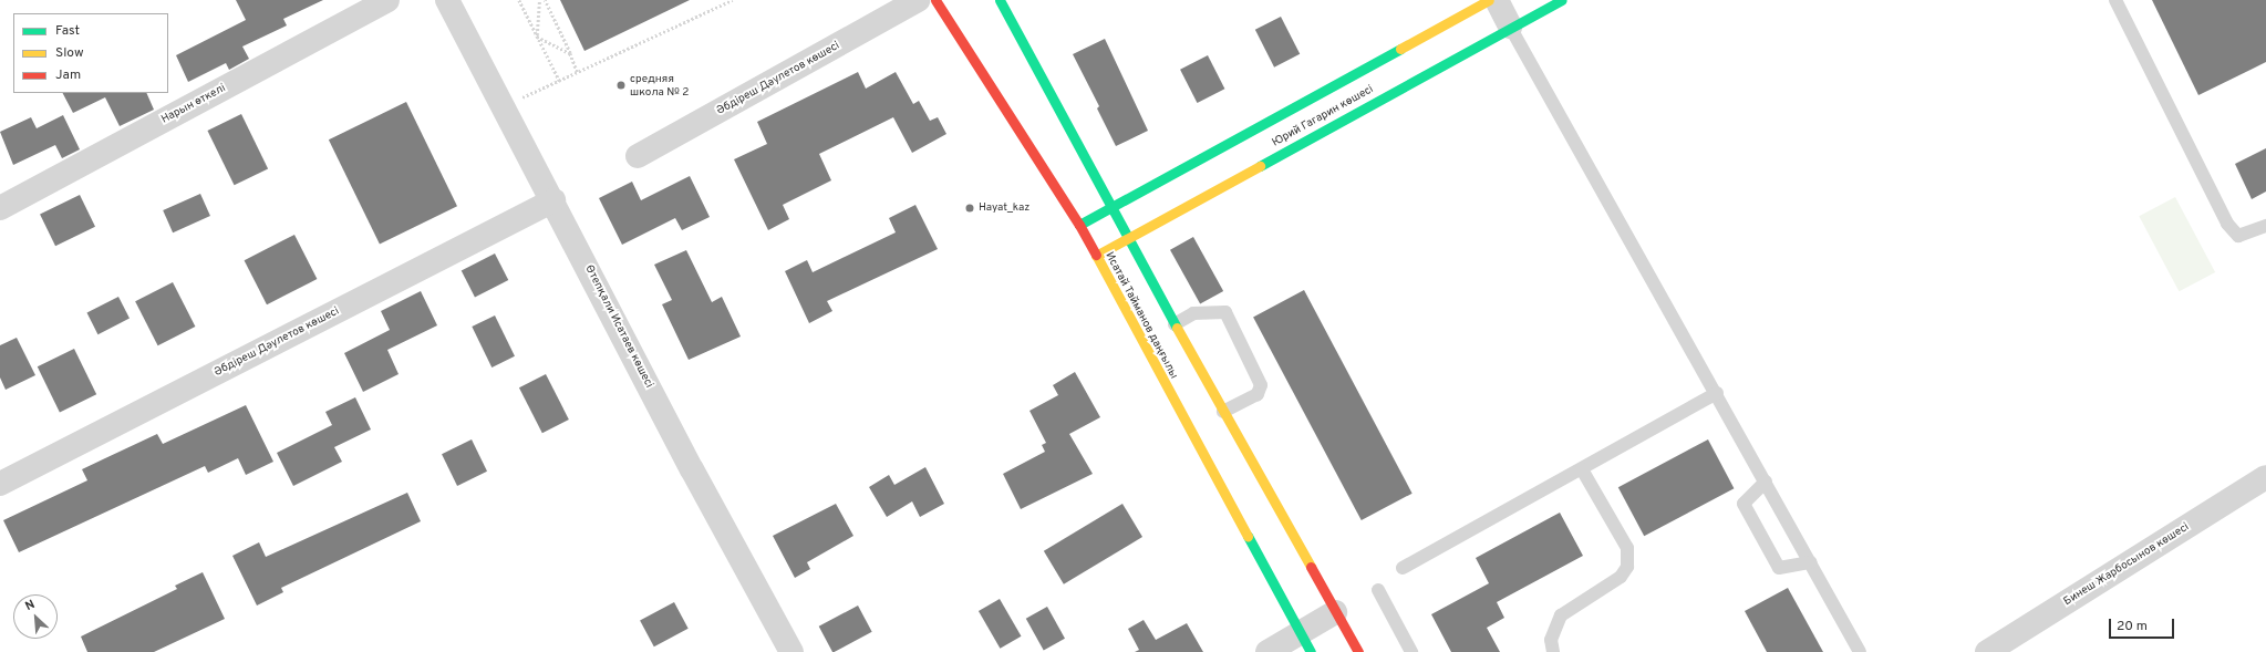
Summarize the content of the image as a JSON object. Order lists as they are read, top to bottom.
{
  "streets": {
    "main road": ["Юрий Гагарин көшесі", "Исатай Тайманов даңғылы"],
    "street": [
      "Әбдіреш Дәулетов көшесі",
      "Нарын өткелі",
      "Өтепқали Исатаев көшесі",
      "Бинеш Жарбосынов көшесі"
    ]
  },
  "crossings": [
    ["Әбдіреш Дәулетов көшесі", "Өтепқали Исатаев көшесі"],
    ["Юрий Гагарин көшесі", "Исатай Тайманов даңғылы"]
  ],
  "places": ["cредняя школа № 2", "Hayat_kaz"],
  "legend": ["Fast", "Slow", "Jam"],
  "scale_bar": "20 m",
  "north": "top left"
}
